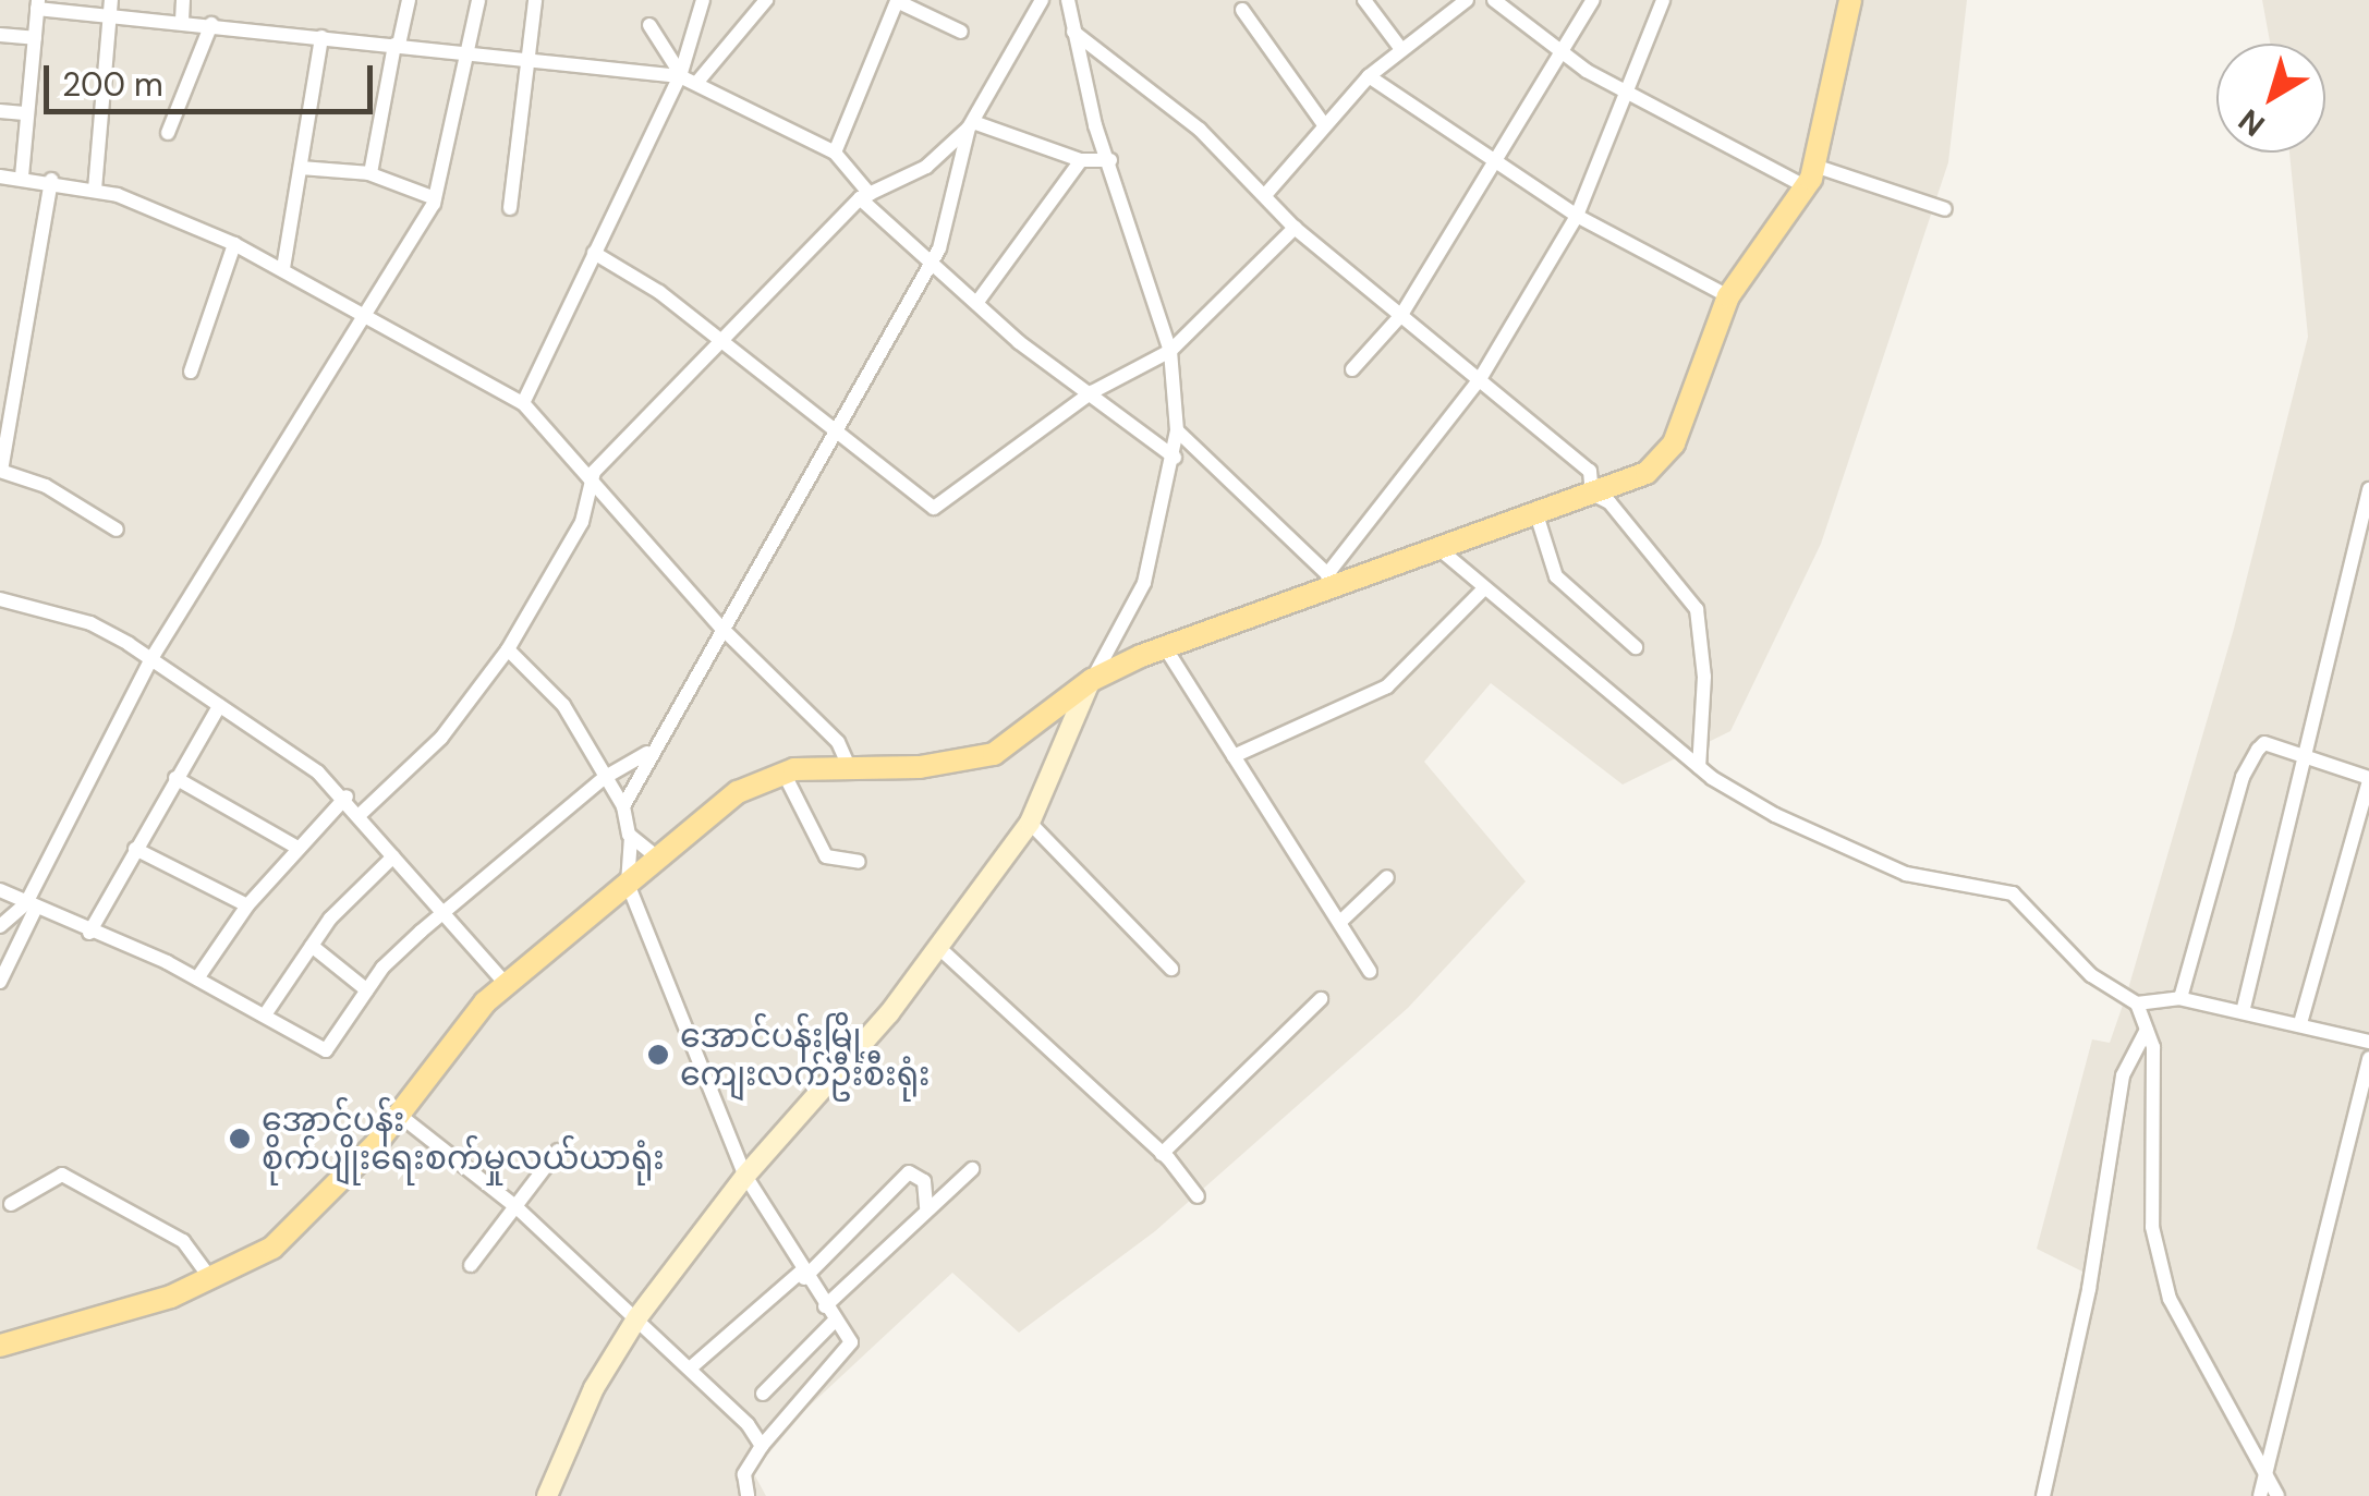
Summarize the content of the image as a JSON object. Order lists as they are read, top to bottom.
{
  "places": ["အောင်ပန်းမြို့ ကျေးလက်ဦးစီးရုံး", "အောင်ပန်း စိုက်ပျိုးရေးစက်မှုလယ်ယာရုံး"],
  "scale_bar": "200 m",
  "north": "bottom left"
}
